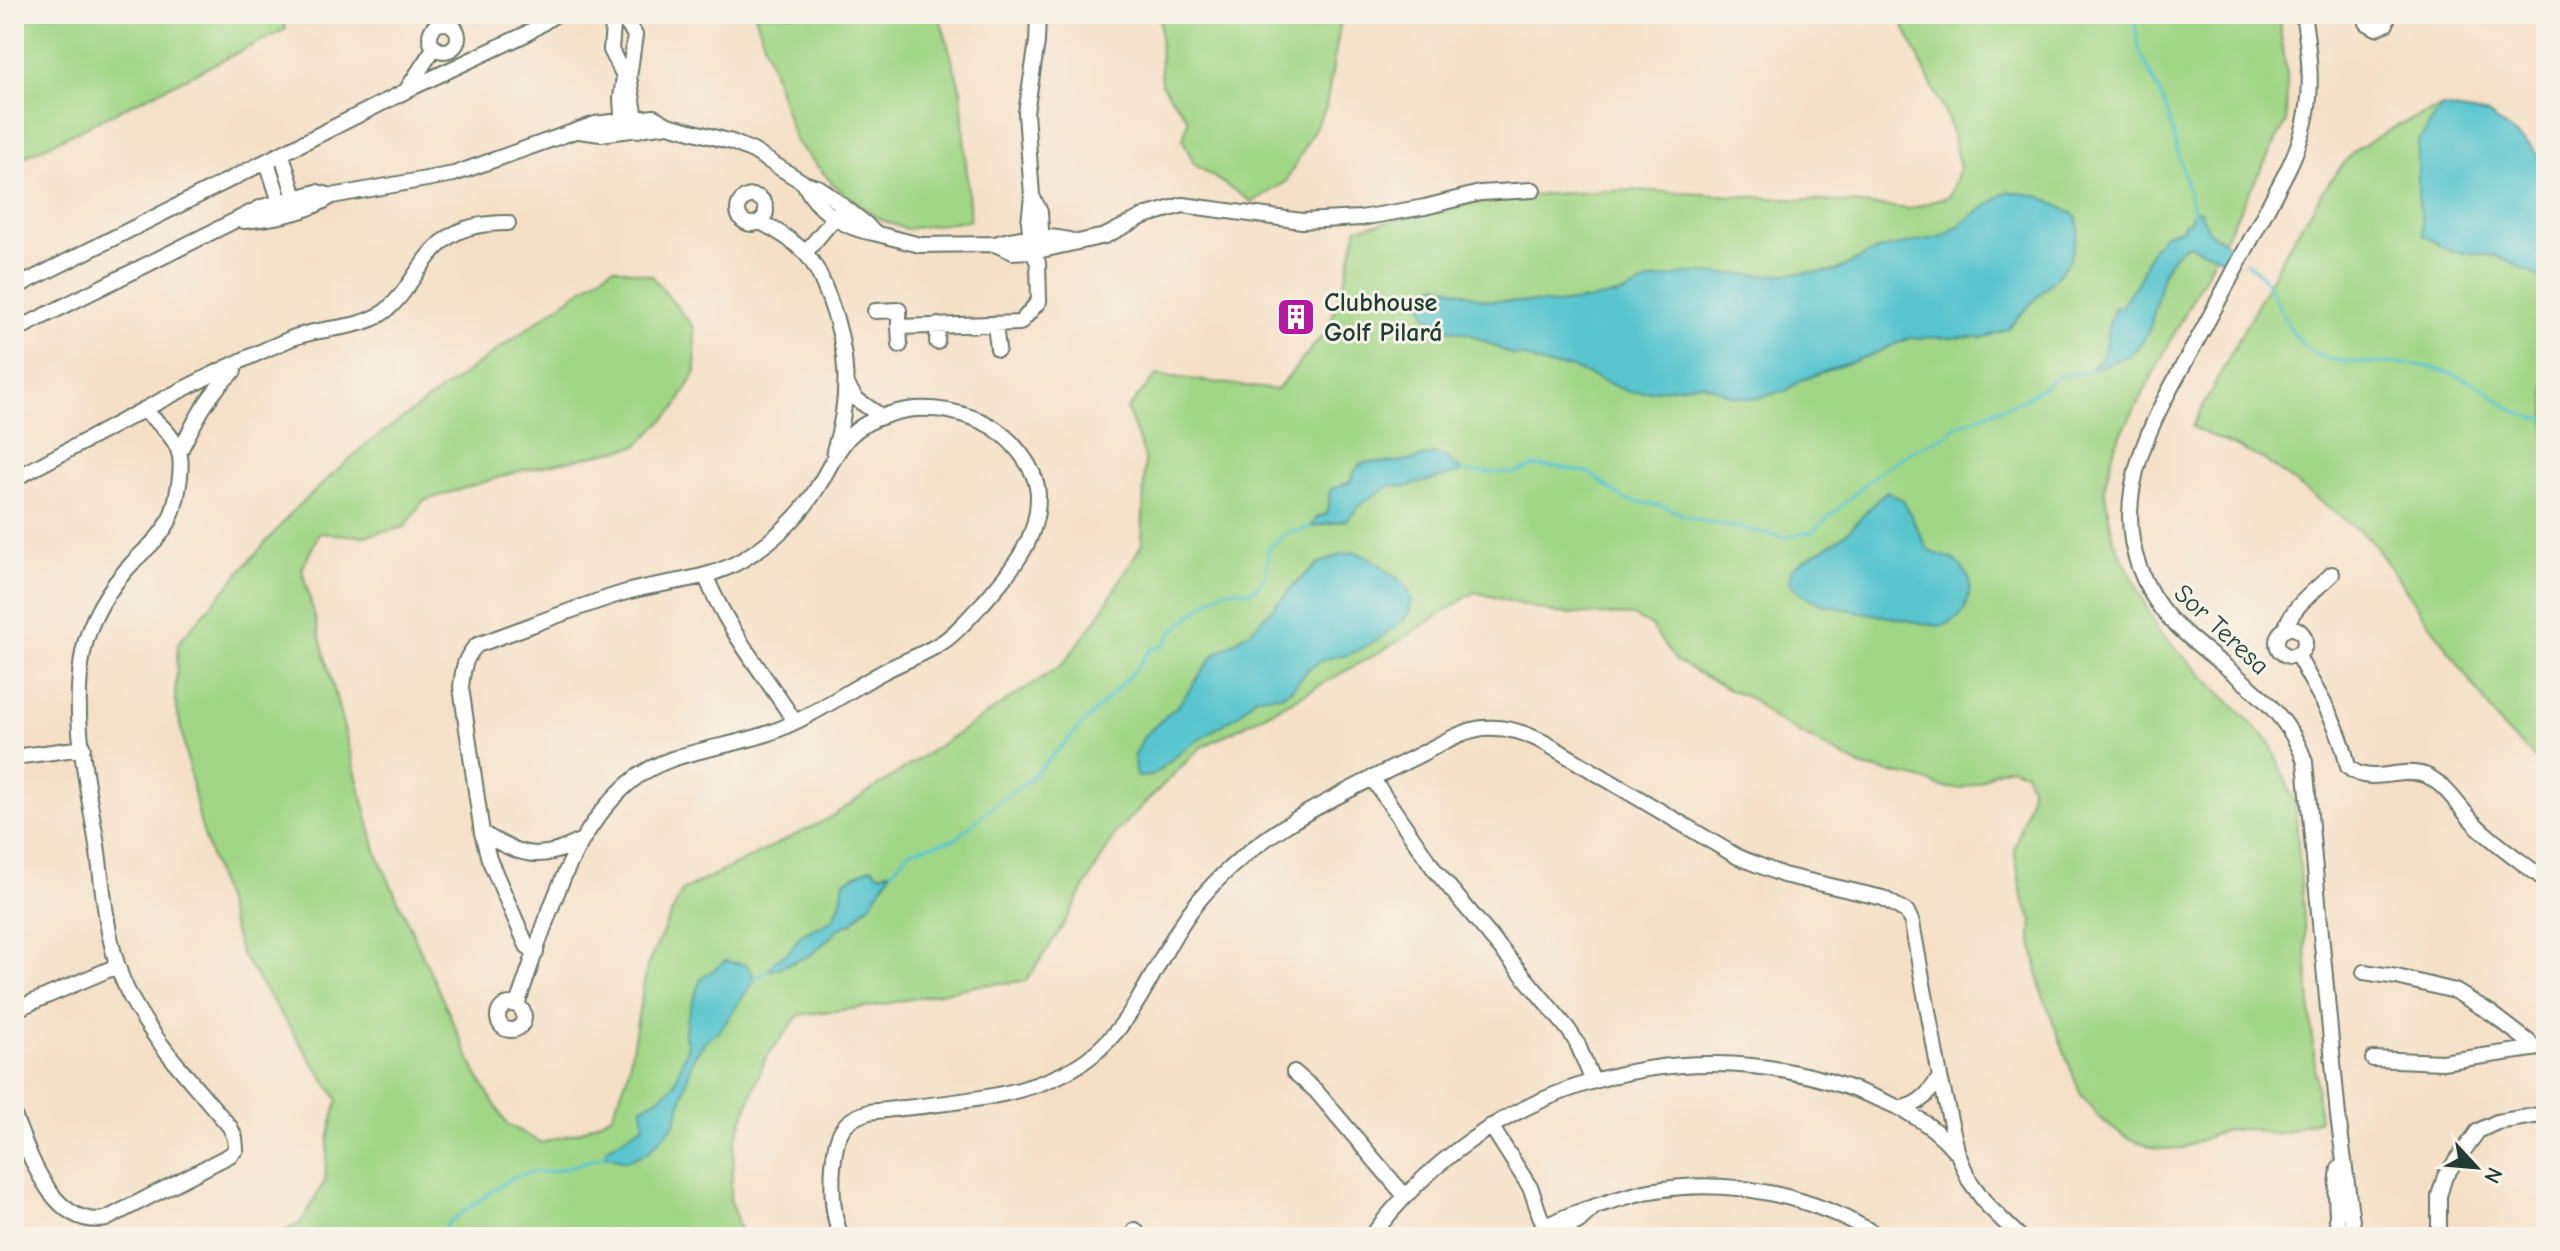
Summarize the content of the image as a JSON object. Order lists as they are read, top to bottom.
{
  "streets": {
    "street": ["Sor Teresa"]
  },
  "places": {
    "building": ["Clubhouse Golf Pilará"]
  },
  "north": "bottom right"
}
